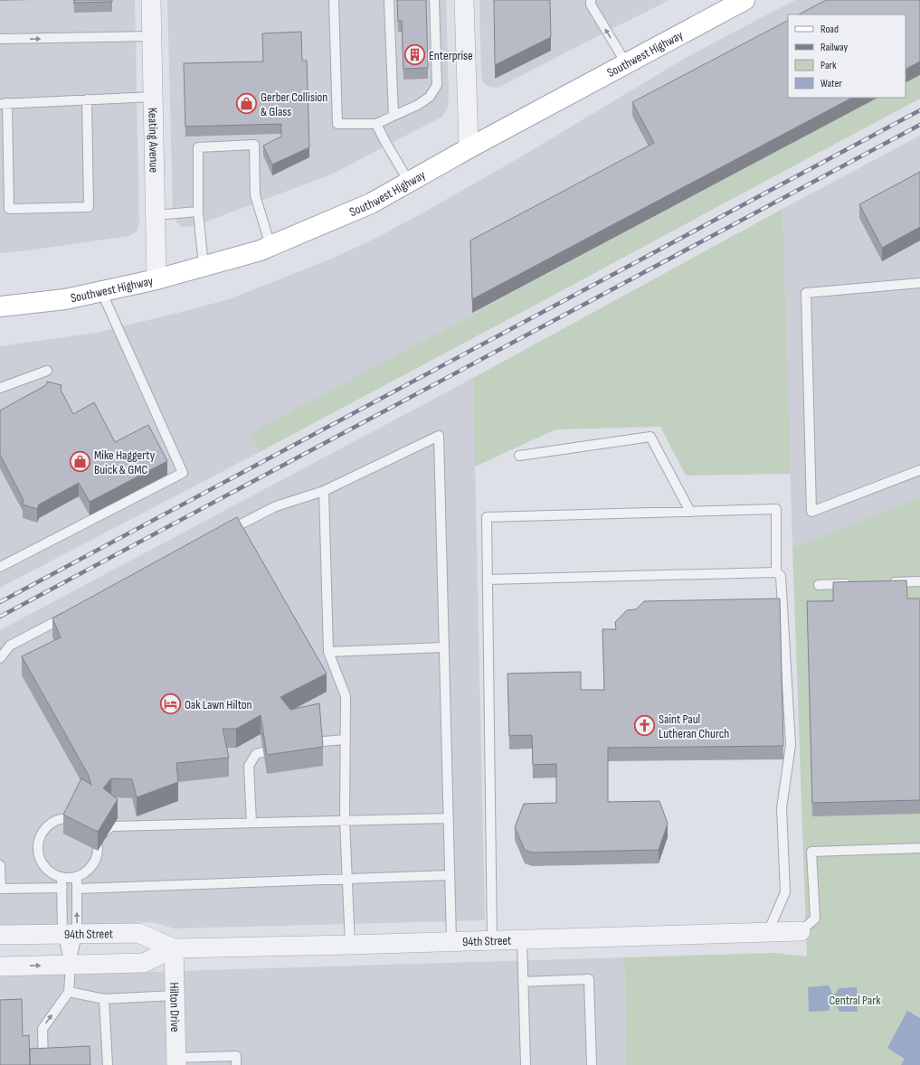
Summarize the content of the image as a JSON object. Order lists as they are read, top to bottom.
{
  "streets": {
    "main road": ["Southwest Highway"],
    "street": ["Keating Avenue", "94th Street", "Hilton Drive"]
  },
  "crossings": [
    ["Southwest Highway", "Keating Avenue"],
    ["94th Street", "Hilton Drive"]
  ],
  "parks": ["Central Park"],
  "places": {
    "building": ["Enterprise"],
    "shop": ["Gerber Collision & Glass", "Mike Haggerty Buick & GMC"],
    "hotel": ["Oak Lawn Hilton"],
    "church": ["Saint Paul Lutheran Church"]
  },
  "legend": [
    "Road",
    "Railway",
    "Park",
    "Water"
  ]
}
